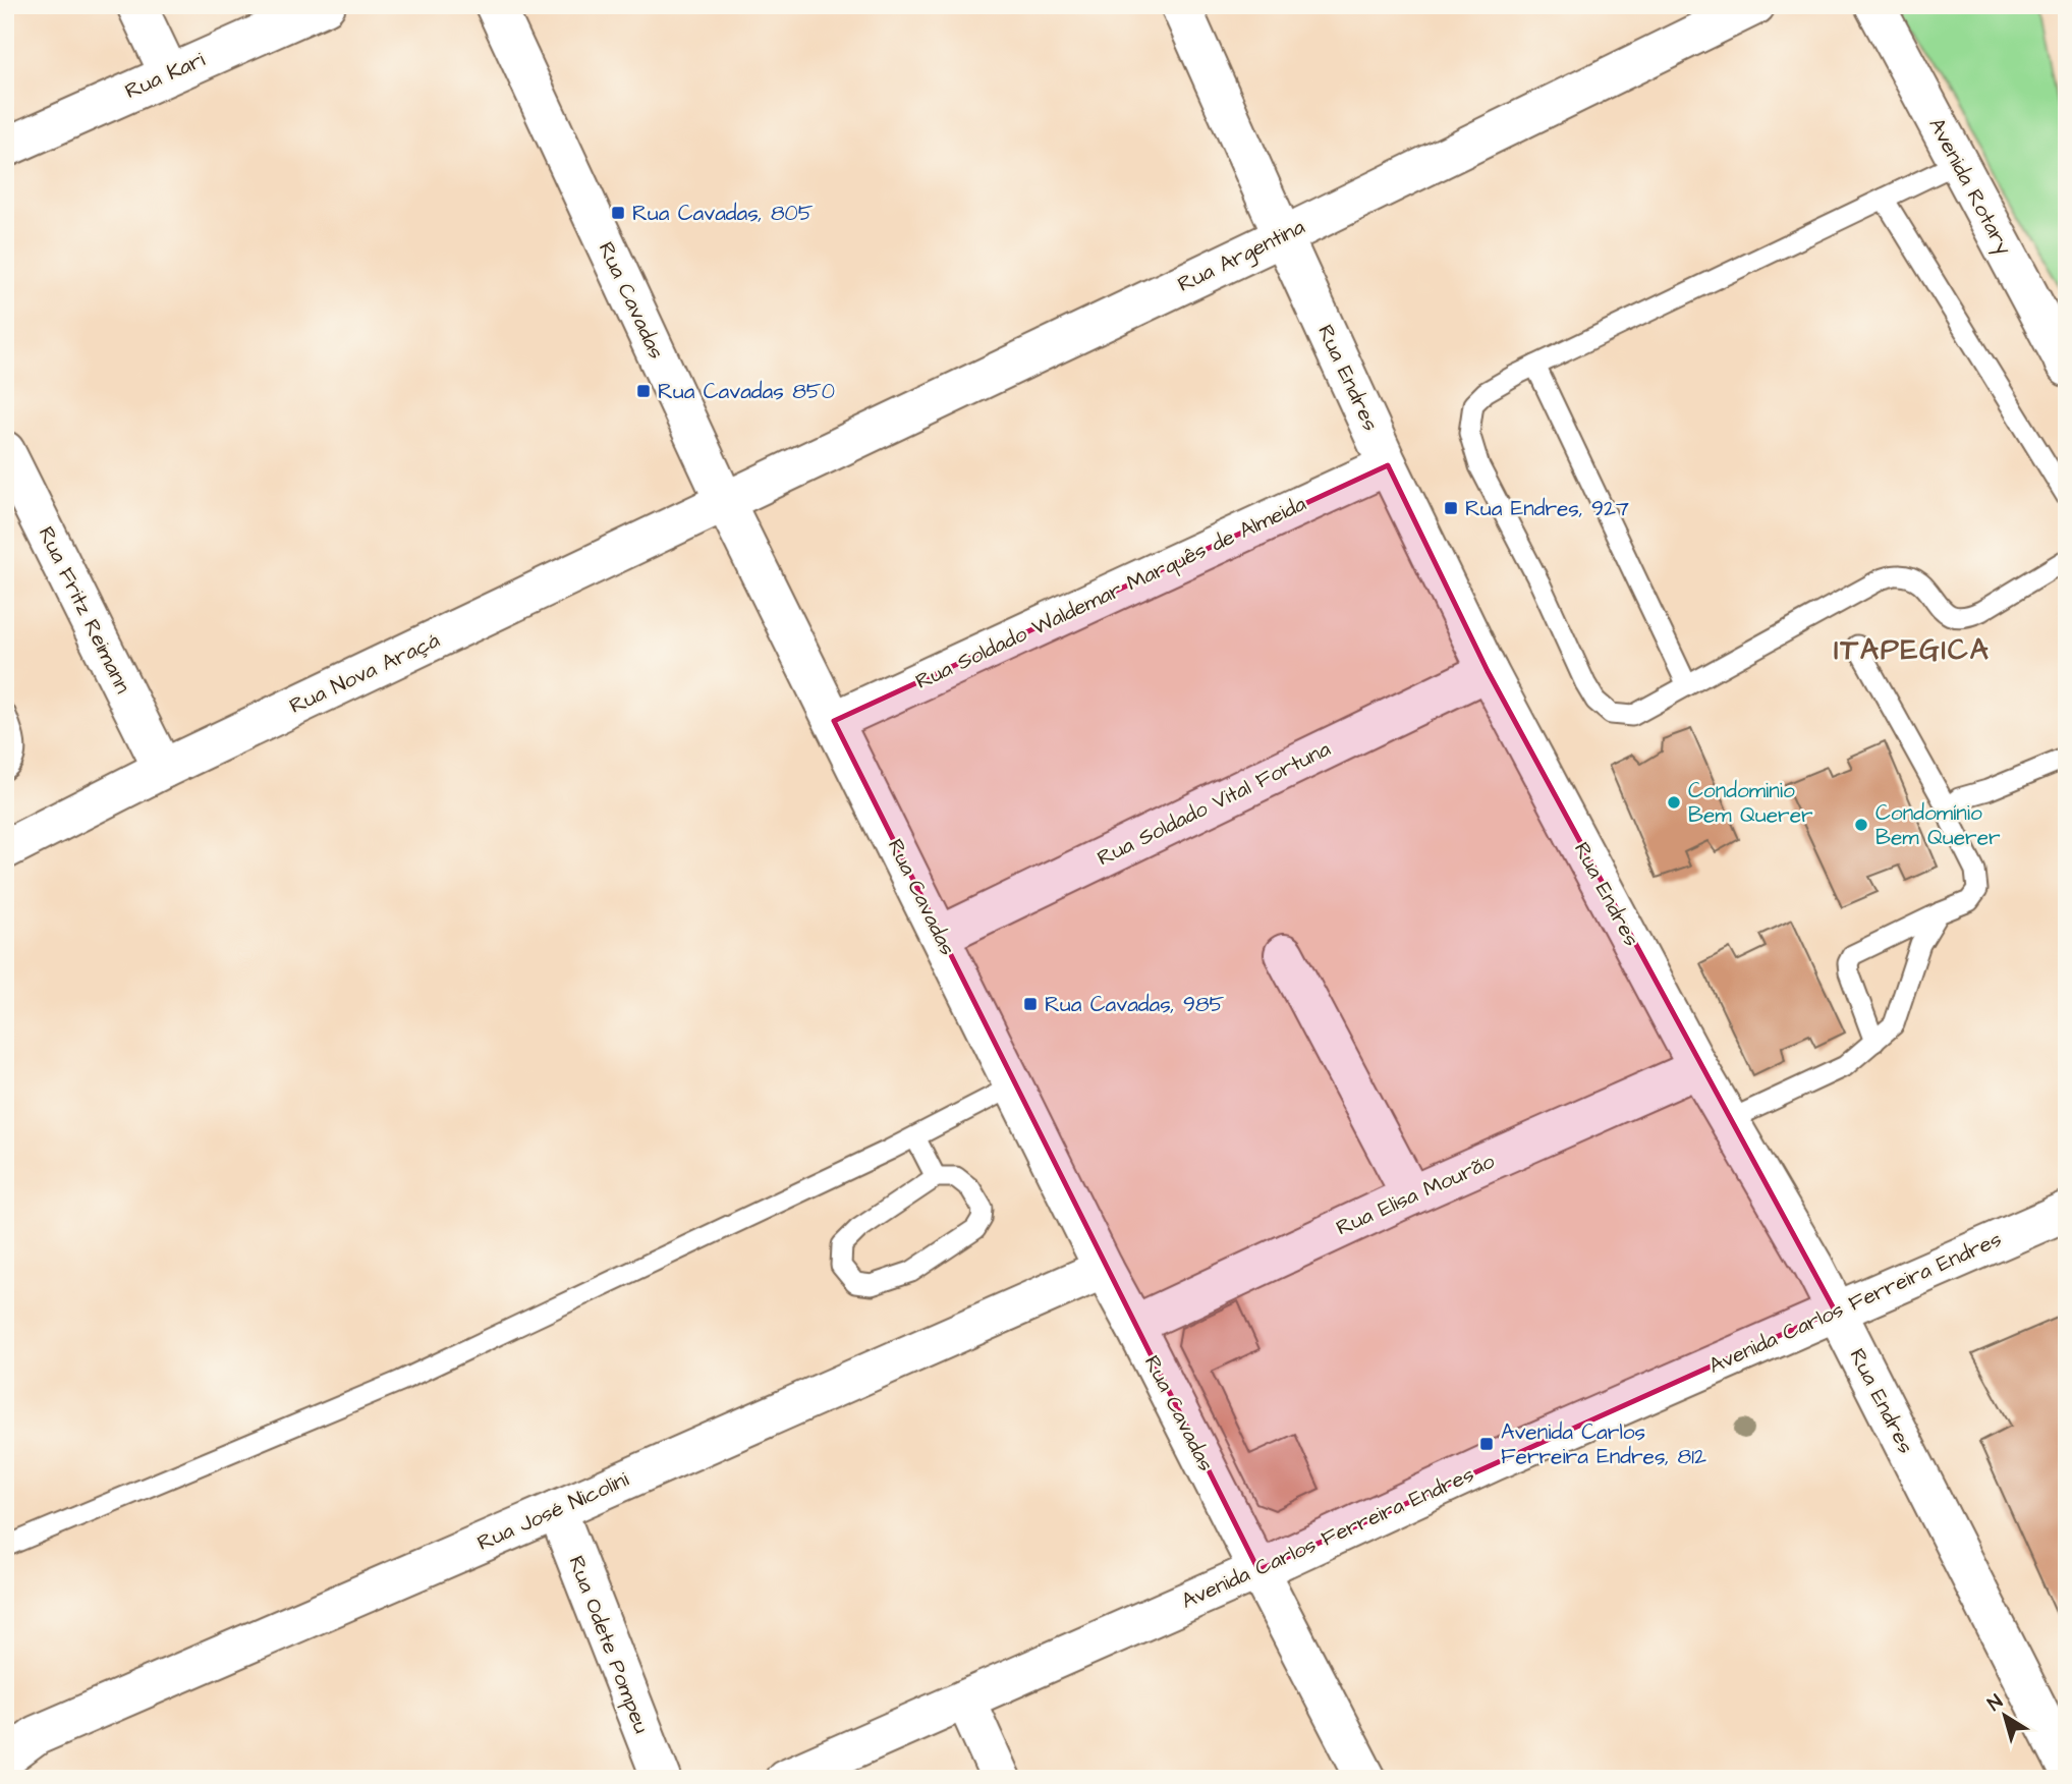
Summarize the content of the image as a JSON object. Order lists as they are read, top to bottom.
{
  "streets": {
    "street": [
      "Rua Kari",
      "Avenida Rotary",
      "Rua Argentina",
      "Rua Cavadas",
      "Rua Endres",
      "Rua Soldado Waldemar Marquês de Almeida",
      "Rua Fritz Reimann",
      "Rua Nova Araçá",
      "Rua Soldado Vital Fortuna",
      "Rua Elisa Mourão",
      "Avenida Carlos Ferreira Endres",
      "Rua José Nicolini",
      "Rua Odete Pompeu"
    ]
  },
  "crossings": [
    ["Rua Argentina", "Rua Cavadas"],
    ["Rua Argentina", "Rua Endres"],
    ["Rua Argentina", "Rua Nova Araçá"],
    ["Rua Cavadas", "Rua Soldado Waldemar Marquês de Almeida"],
    ["Rua Cavadas", "Rua Nova Araçá"],
    ["Rua Cavadas", "Rua Soldado Vital Fortuna"],
    ["Rua Cavadas", "Rua Elisa Mourão"],
    ["Rua Cavadas", "Avenida Carlos Ferreira Endres"],
    ["Rua Cavadas", "Rua José Nicolini"],
    ["Rua Endres", "Rua Soldado Waldemar Marquês de Almeida"],
    ["Rua Endres", "Rua Soldado Vital Fortuna"],
    ["Rua Endres", "Rua Elisa Mourão"],
    ["Rua Endres", "Avenida Carlos Ferreira Endres"],
    ["Rua Fritz Reimann", "Rua Nova Araçá"],
    ["Rua José Nicolini", "Rua Odete Pompeu"]
  ],
  "districts": ["ITAPEGICA"],
  "places": {
    "transit": [
      "Rua Cavadas, 805",
      "Rua Cavadas 850",
      "Rua Endres, 927",
      "Rua Cavadas, 985",
      "Avenida Carlos Ferreira Endres, 812"
    ],
    "other": ["Condominio Bem Querer", "Condomínio Bem Querer"]
  },
  "north": "top left"
}
